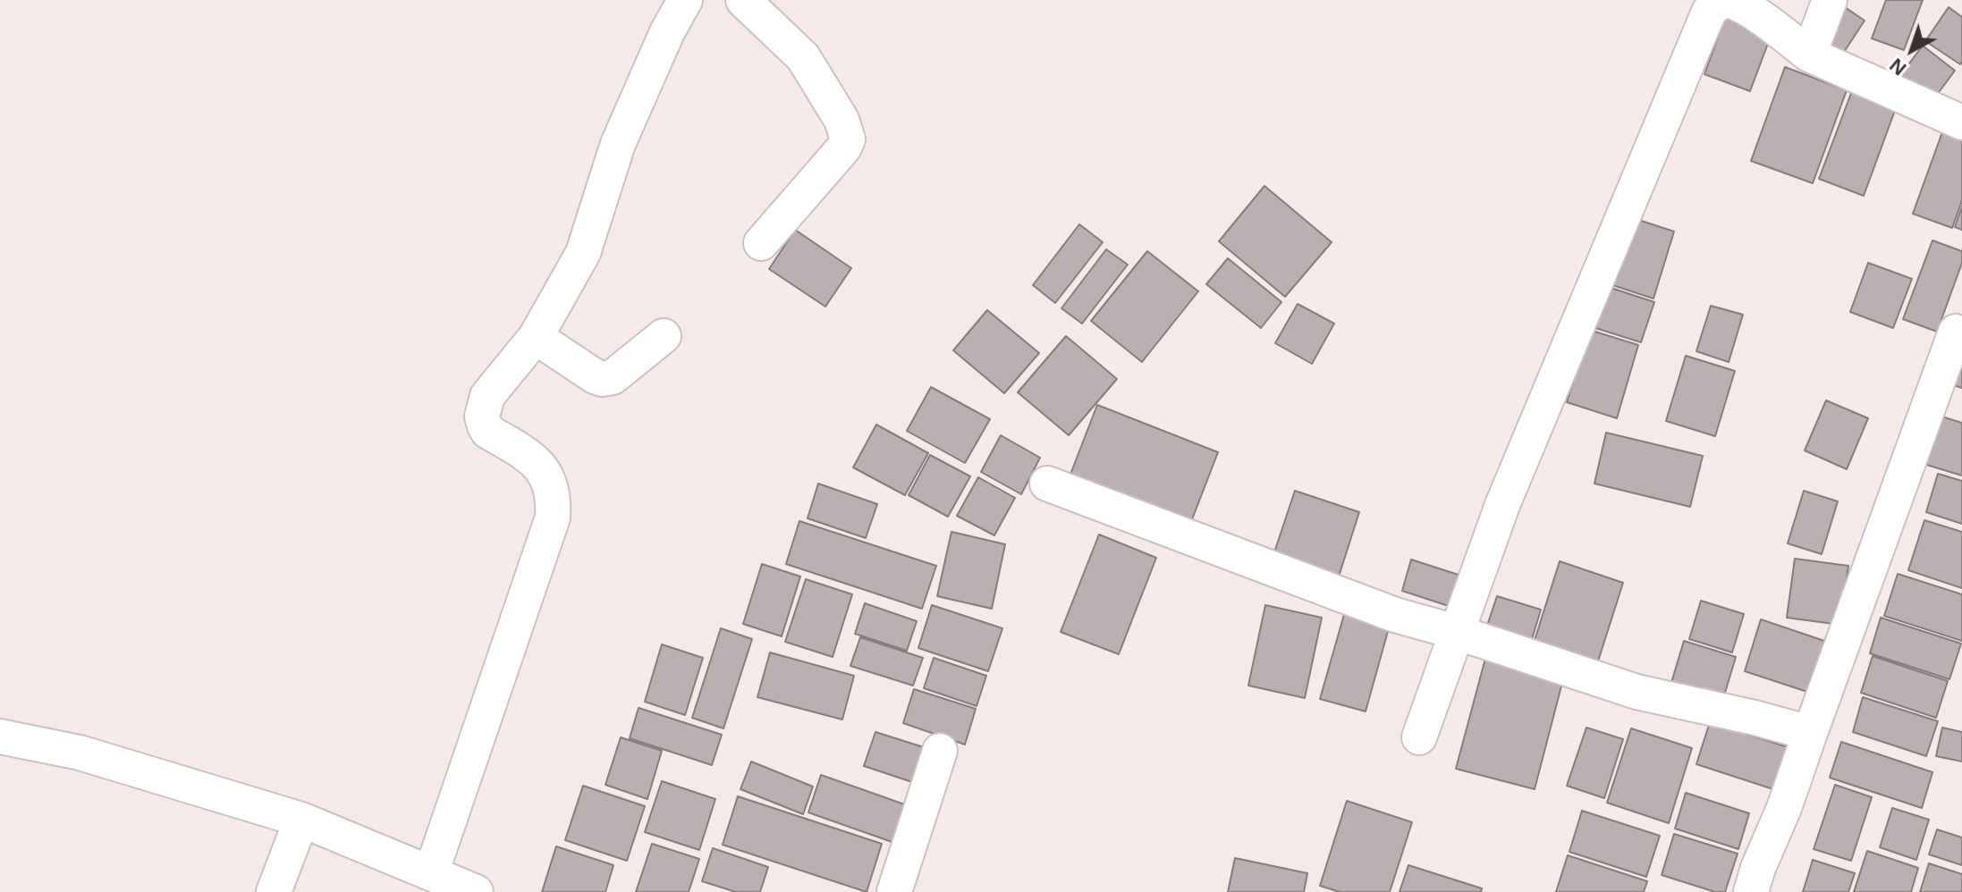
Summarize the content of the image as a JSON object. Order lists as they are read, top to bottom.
{
  "north": "bottom left"
}
